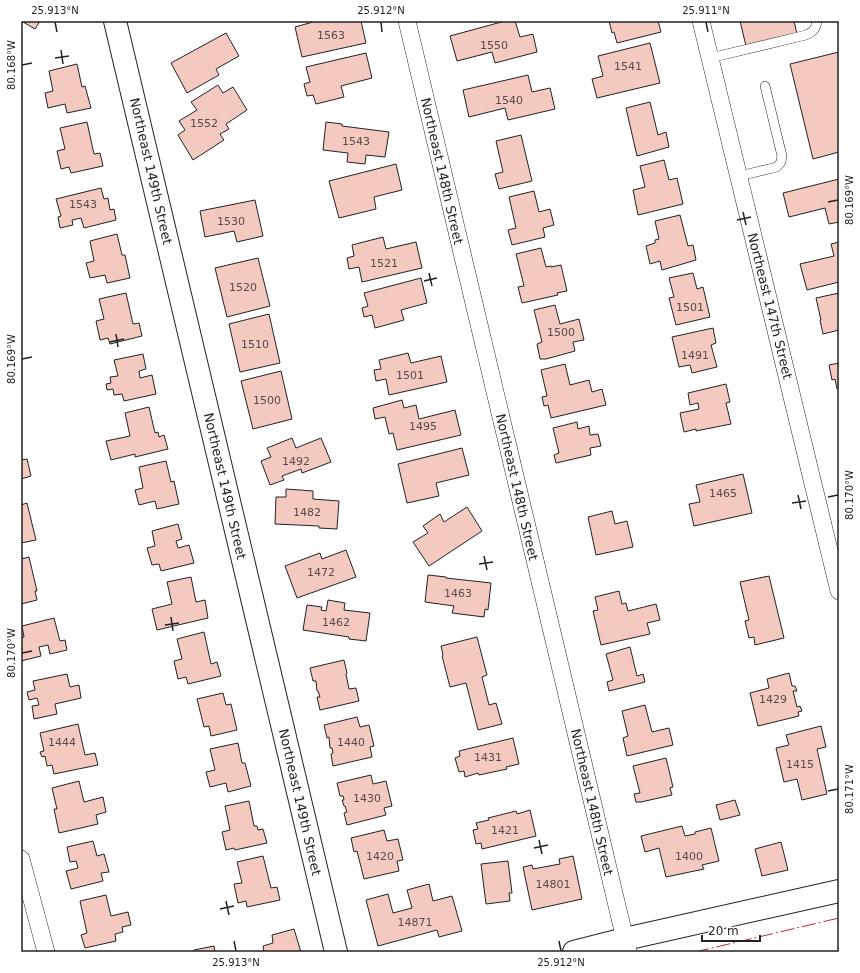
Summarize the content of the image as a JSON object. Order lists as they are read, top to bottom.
{
  "streets": {
    "street": ["Northeast 149th Street", "Northeast 148th Street", "Northeast 147th Street"]
  },
  "house_numbers": [
    "1563",
    "1550",
    "1541",
    "1540",
    "1552",
    "1543",
    "1543",
    "1530",
    "1521",
    "1520",
    "1501",
    "1500",
    "1510",
    "1491",
    "1501",
    "1500",
    "1495",
    "1492",
    "1465",
    "1482",
    "1472",
    "1463",
    "1462",
    "1429",
    "1444",
    "1440",
    "1431",
    "1415",
    "1430",
    "1421",
    "1420",
    "1400",
    "14801",
    "14871"
  ],
  "scale_bar": "20 m",
  "coordinates": [
    "25.913°N",
    "25.912°N",
    "25.911°N",
    "80.168°W",
    "80.169°W",
    "80.170°W",
    "80.171°W"
  ]
}
